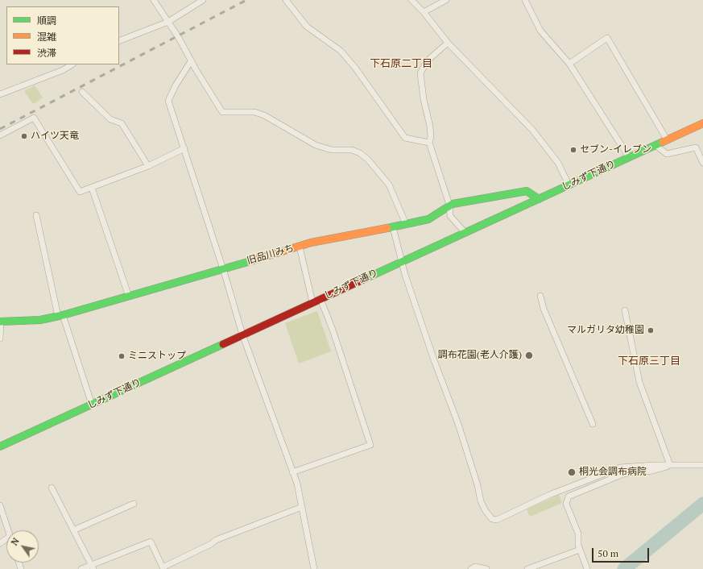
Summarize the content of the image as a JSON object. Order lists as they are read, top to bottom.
{
  "streets": {
    "street": ["しみず下通り", "旧品川みち"]
  },
  "crossings": [
    ["しみず下通り", "旧品川みち"]
  ],
  "districts": ["下石原二丁目", "下石原三丁目"],
  "places": [
    "ハイツ天竜",
    "セブン-イレブン",
    "マルガリタ幼稚園",
    "調布花園(老人介護)",
    "ミニストップ",
    "桐光会調布病院"
  ],
  "legend": ["順調", "混雑", "渋滞"],
  "scale_bar": "50 m",
  "north": "top left"
}
